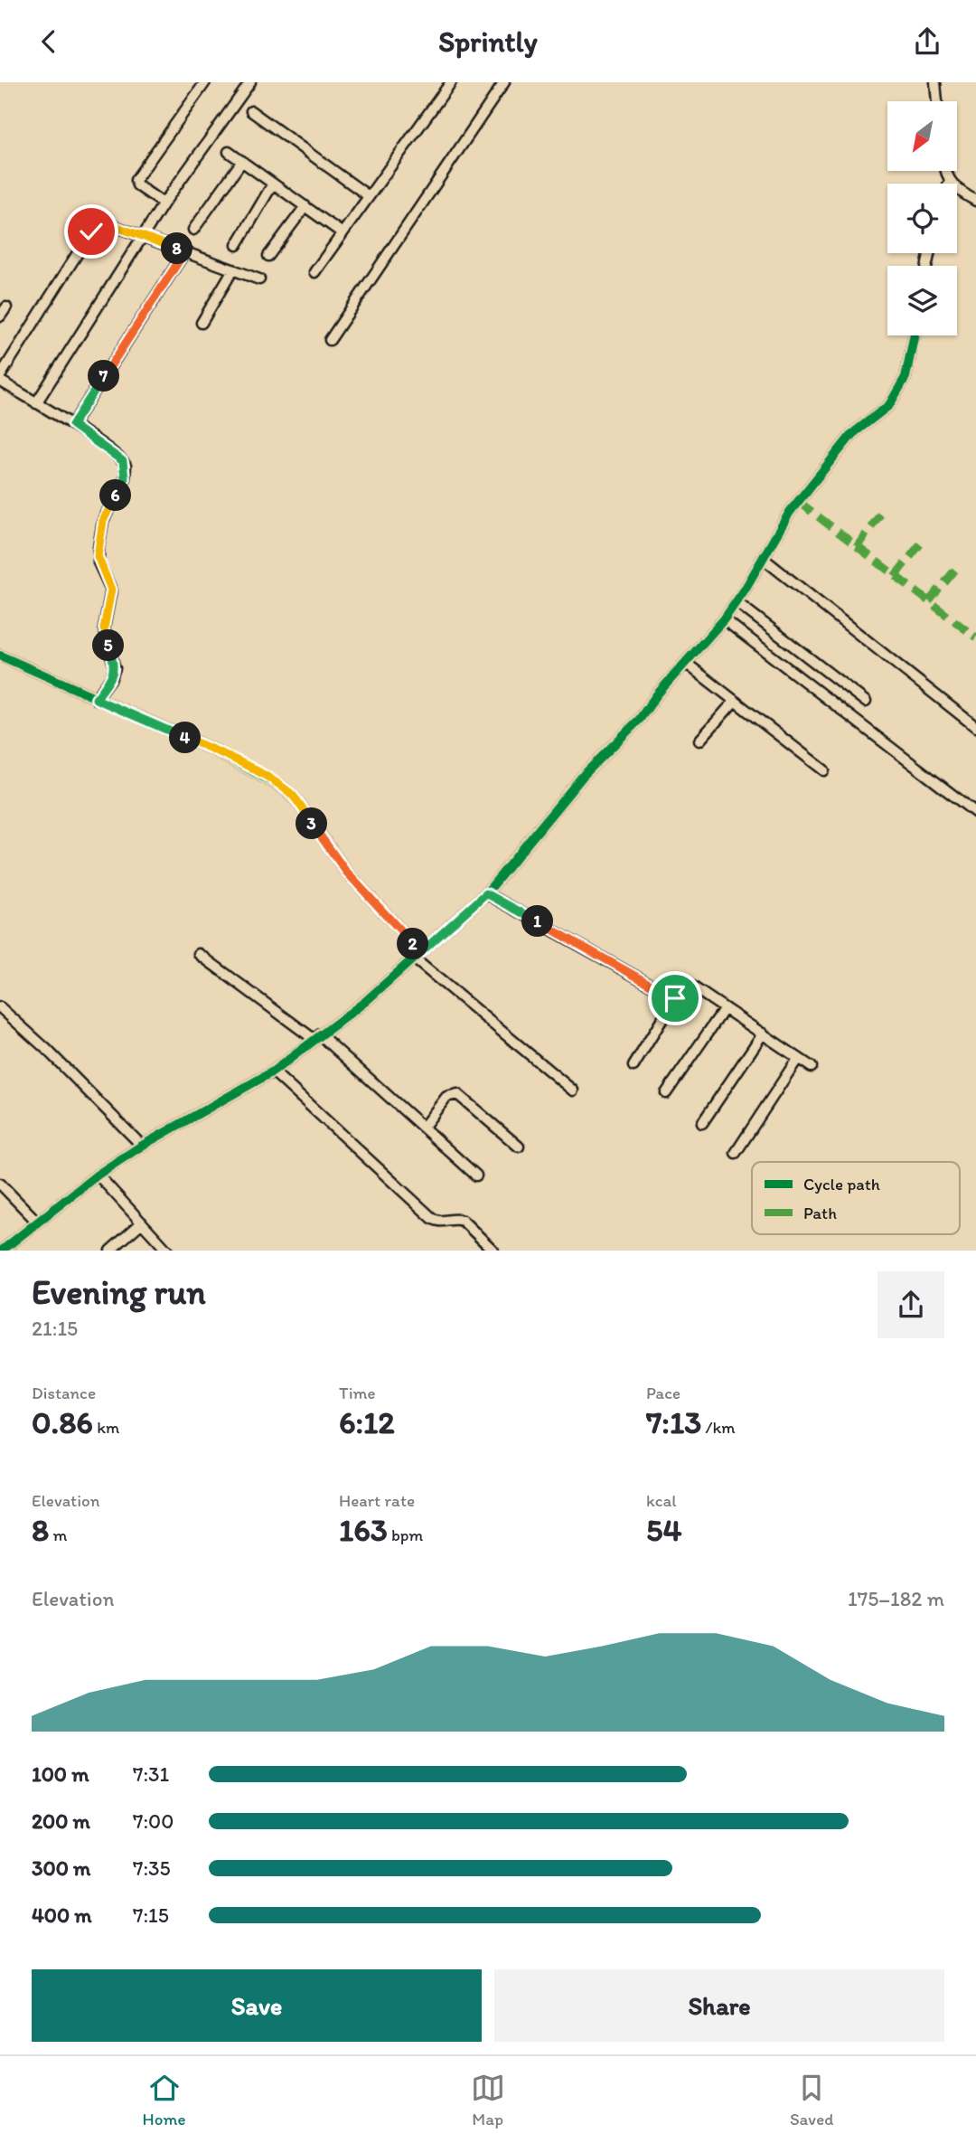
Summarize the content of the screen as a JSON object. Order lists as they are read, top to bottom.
{
  "legend": ["Cycle path", "Path"],
  "north": "bottom left",
  "page": {
    "header": "Sprintly",
    "pins": [
      "8",
      "7",
      "6",
      "5",
      "4",
      "3",
      "1",
      "2"
    ],
    "heading": ["Evening run", "21:15"],
    "stats": [
      ["Distance", "0.86 km"],
      ["Time", "6:12"],
      ["Pace", "7:13 /km"],
      ["Elevation", "8 m"],
      ["Heart rate", "163 bpm"],
      ["kcal", "54"]
    ],
    "chart": ["Elevation", "175–182 m"],
    "list": [
      {
        "name": "100 m",
        "note": "7:31"
      },
      {
        "name": "200 m",
        "note": "7:00"
      },
      {
        "name": "300 m",
        "note": "7:35"
      },
      {
        "name": "400 m",
        "note": "7:15"
      }
    ],
    "buttons": ["Save", "Share"],
    "tabs": ["Home", "Map", "Saved"]
  }
}
